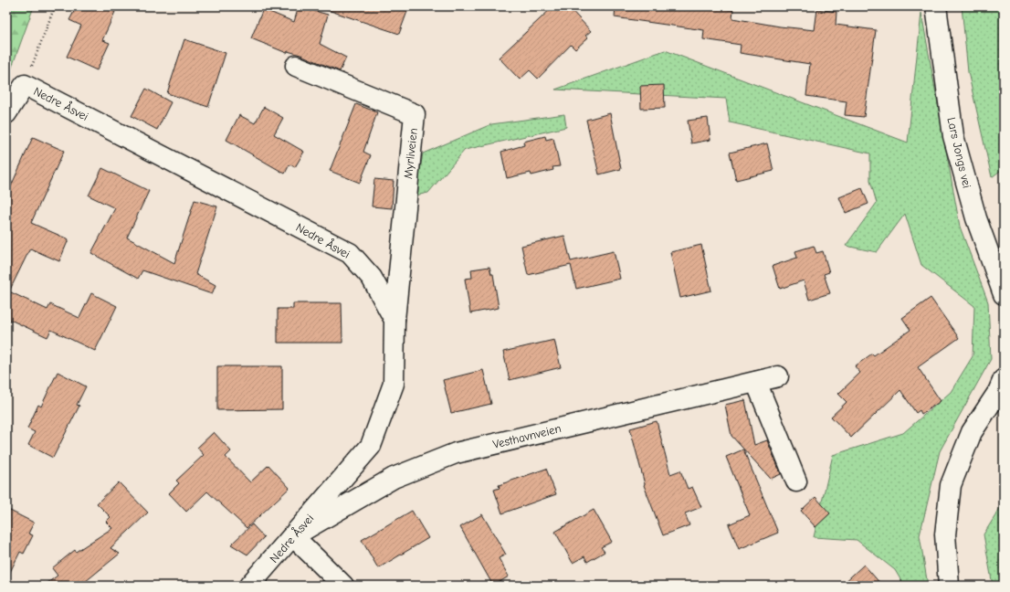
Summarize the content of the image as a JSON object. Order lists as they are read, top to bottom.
{
  "streets": {
    "street": [
      "Nedre Åsvei",
      "Lars Jongs vei",
      "Myrliveien",
      "Vesthavnveien"
    ]
  },
  "crossings": [
    ["Nedre Åsvei", "Myrliveien"],
    ["Nedre Åsvei", "Vesthavnveien"]
  ]
}
